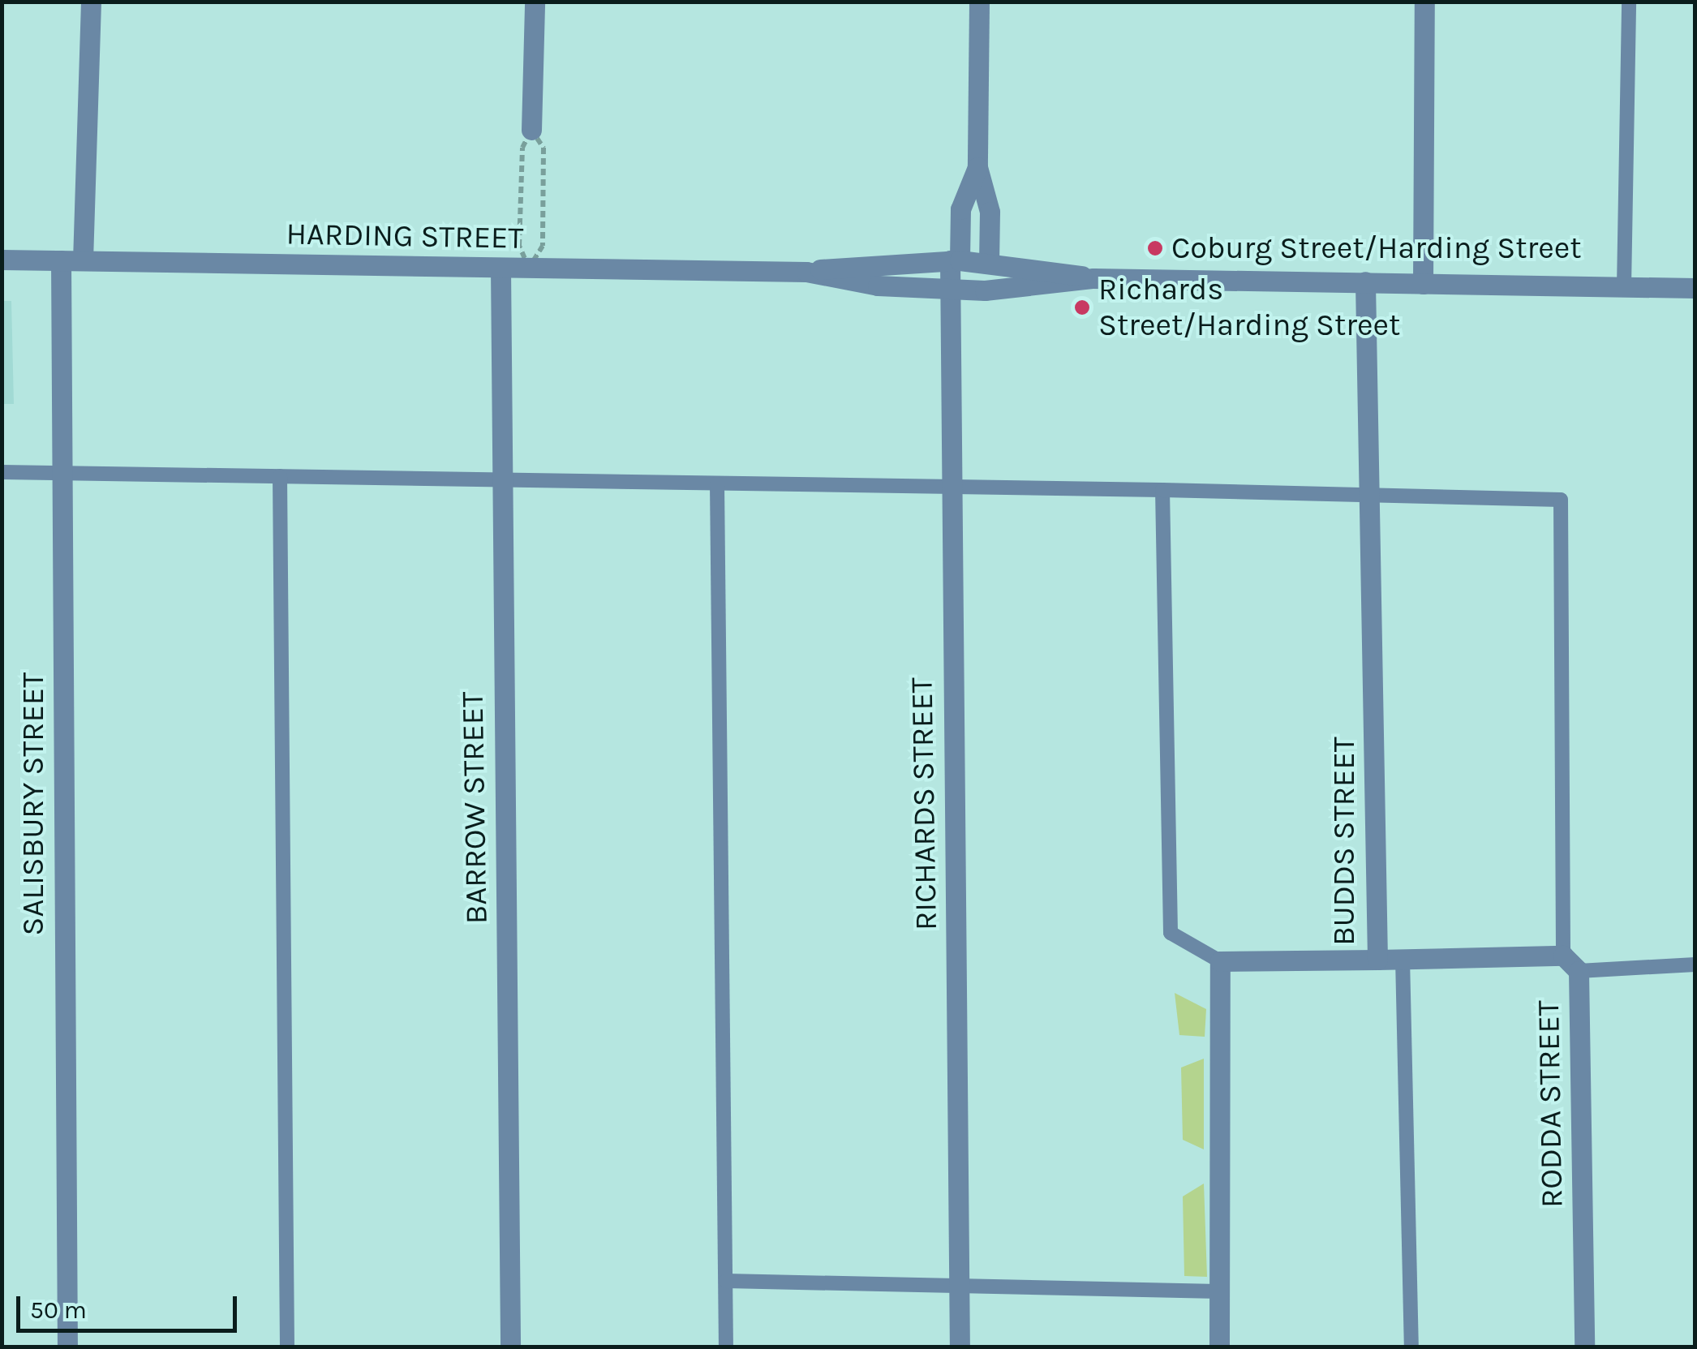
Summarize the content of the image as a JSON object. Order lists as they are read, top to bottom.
{
  "streets": {
    "street": [
      "HARDING STREET",
      "SALISBURY STREET",
      "RICHARDS STREET",
      "BARROW STREET",
      "BUDDS STREET",
      "RODDA STREET"
    ]
  },
  "crossings": [
    ["HARDING STREET", "SALISBURY STREET"],
    ["HARDING STREET", "RICHARDS STREET"],
    ["HARDING STREET", "BARROW STREET"],
    ["HARDING STREET", "BUDDS STREET"],
    ["BUDDS STREET", "RODDA STREET"]
  ],
  "places": ["Coburg Street/Harding Street", "Richards Street/Harding Street"],
  "scale_bar": "50 m"
}
